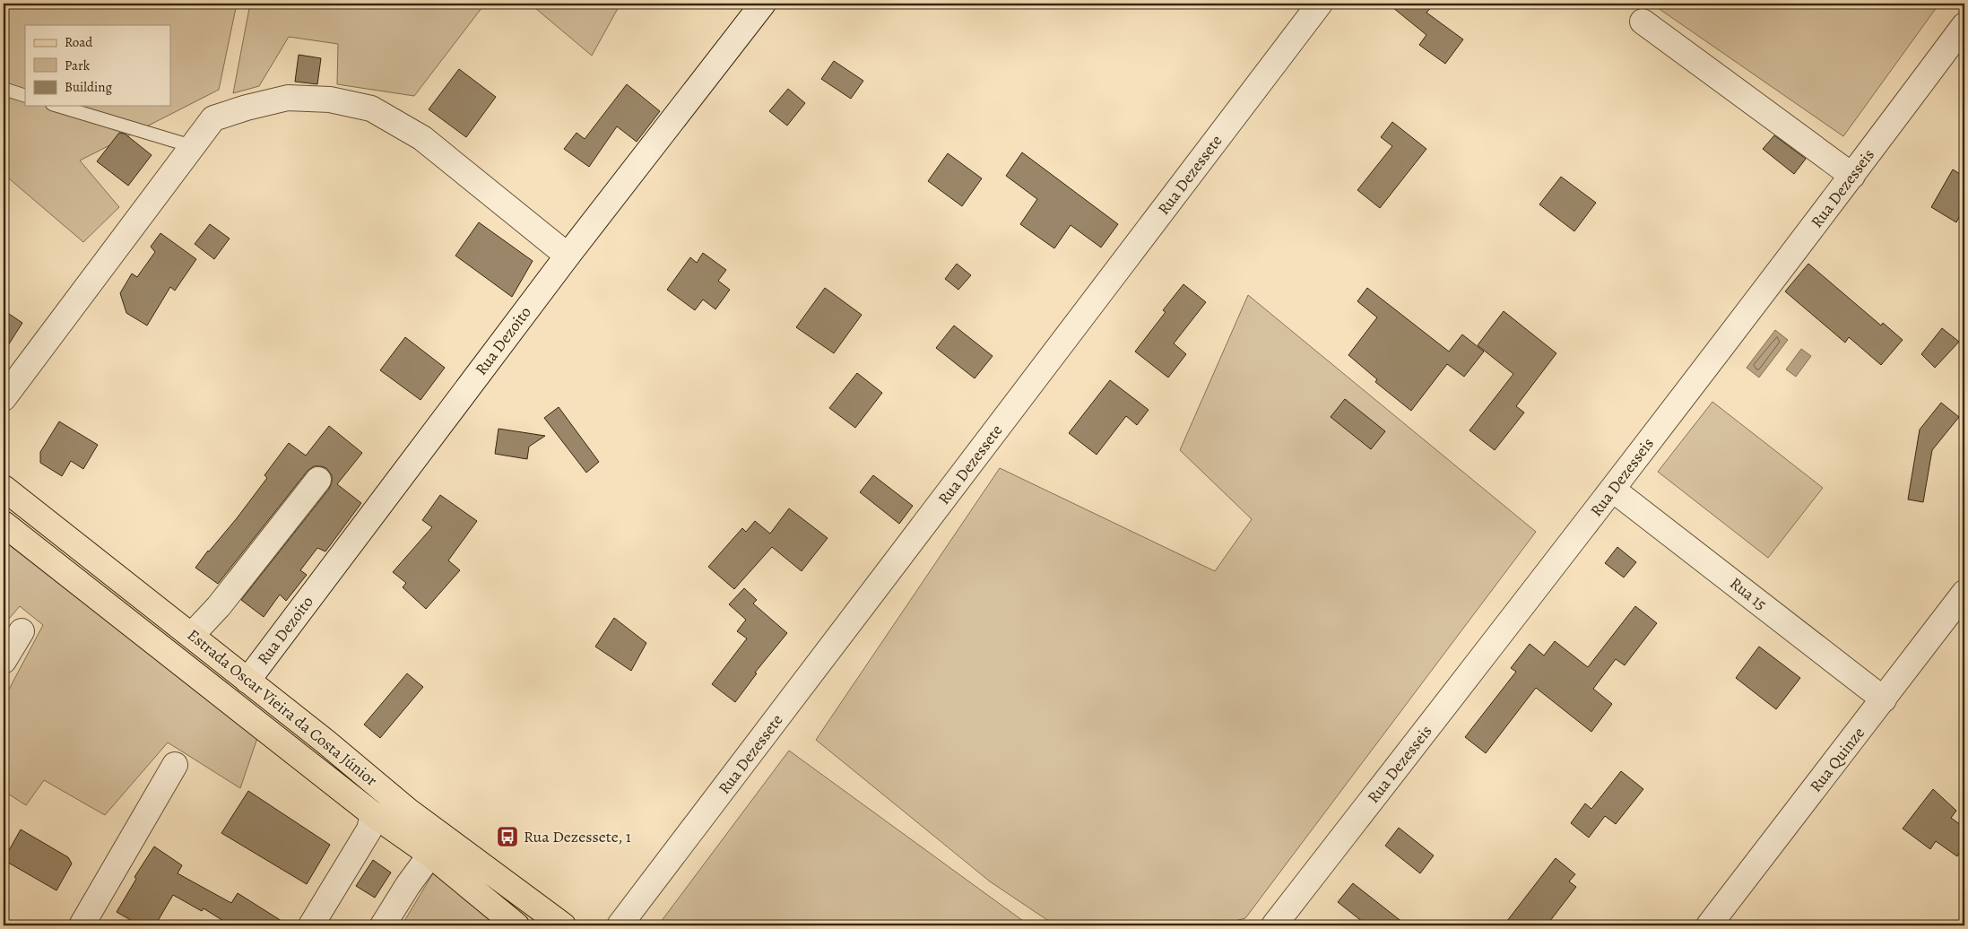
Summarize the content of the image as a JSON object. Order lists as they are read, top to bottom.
{
  "streets": {
    "main road": ["Estrada Oscar Vieira da Costa Júnior"],
    "street": [
      "Rua Dezessete",
      "Rua Dezesseis",
      "Rua Dezoito",
      "Rua 15",
      "Rua Quinze"
    ]
  },
  "crossings": [
    ["Rua Dezesseis", "Rua 15"],
    ["Rua Dezoito", "Estrada Oscar Vieira da Costa Júnior"],
    ["Rua 15", "Rua Quinze"]
  ],
  "places": {
    "bus stop": ["Rua Dezessete, 1"]
  },
  "legend": ["Road", "Park", "Building"]
}
